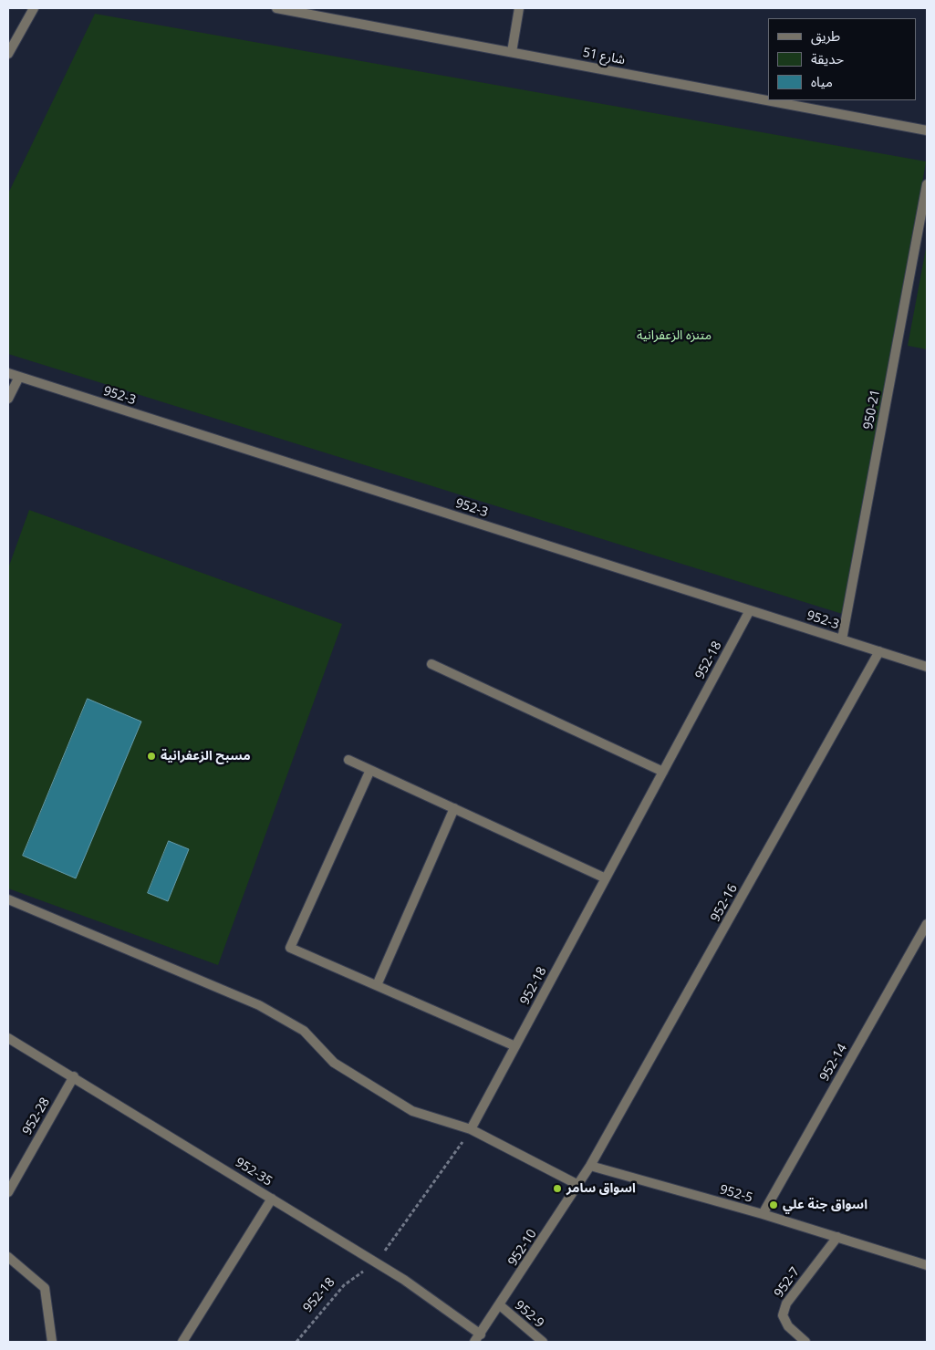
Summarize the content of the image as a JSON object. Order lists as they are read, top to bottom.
{
  "streets": {
    "street": [
      "شارع 51",
      "952-3",
      "950-21",
      "952-18",
      "952-16",
      "952-14",
      "952-28",
      "952-35",
      "952-5",
      "952-10",
      "952-7",
      "952-9"
    ]
  },
  "crossings": [
    ["952-3", "950-21"],
    ["952-3", "952-18"],
    ["952-3", "952-16"],
    ["952-18", "952-35"],
    ["952-16", "952-5"],
    ["952-16", "952-10"],
    ["952-14", "952-5"],
    ["952-28", "952-35"],
    ["952-35", "952-10"],
    ["952-5", "952-10"],
    ["952-5", "952-7"],
    ["952-10", "952-9"]
  ],
  "parks": ["متنزه الزعفرانية"],
  "places": ["مسبح الزعفرانية", "اسواق سامر", "اسواق جنة علي"],
  "legend": ["طريق", "حديقة", "مياه"]
}
